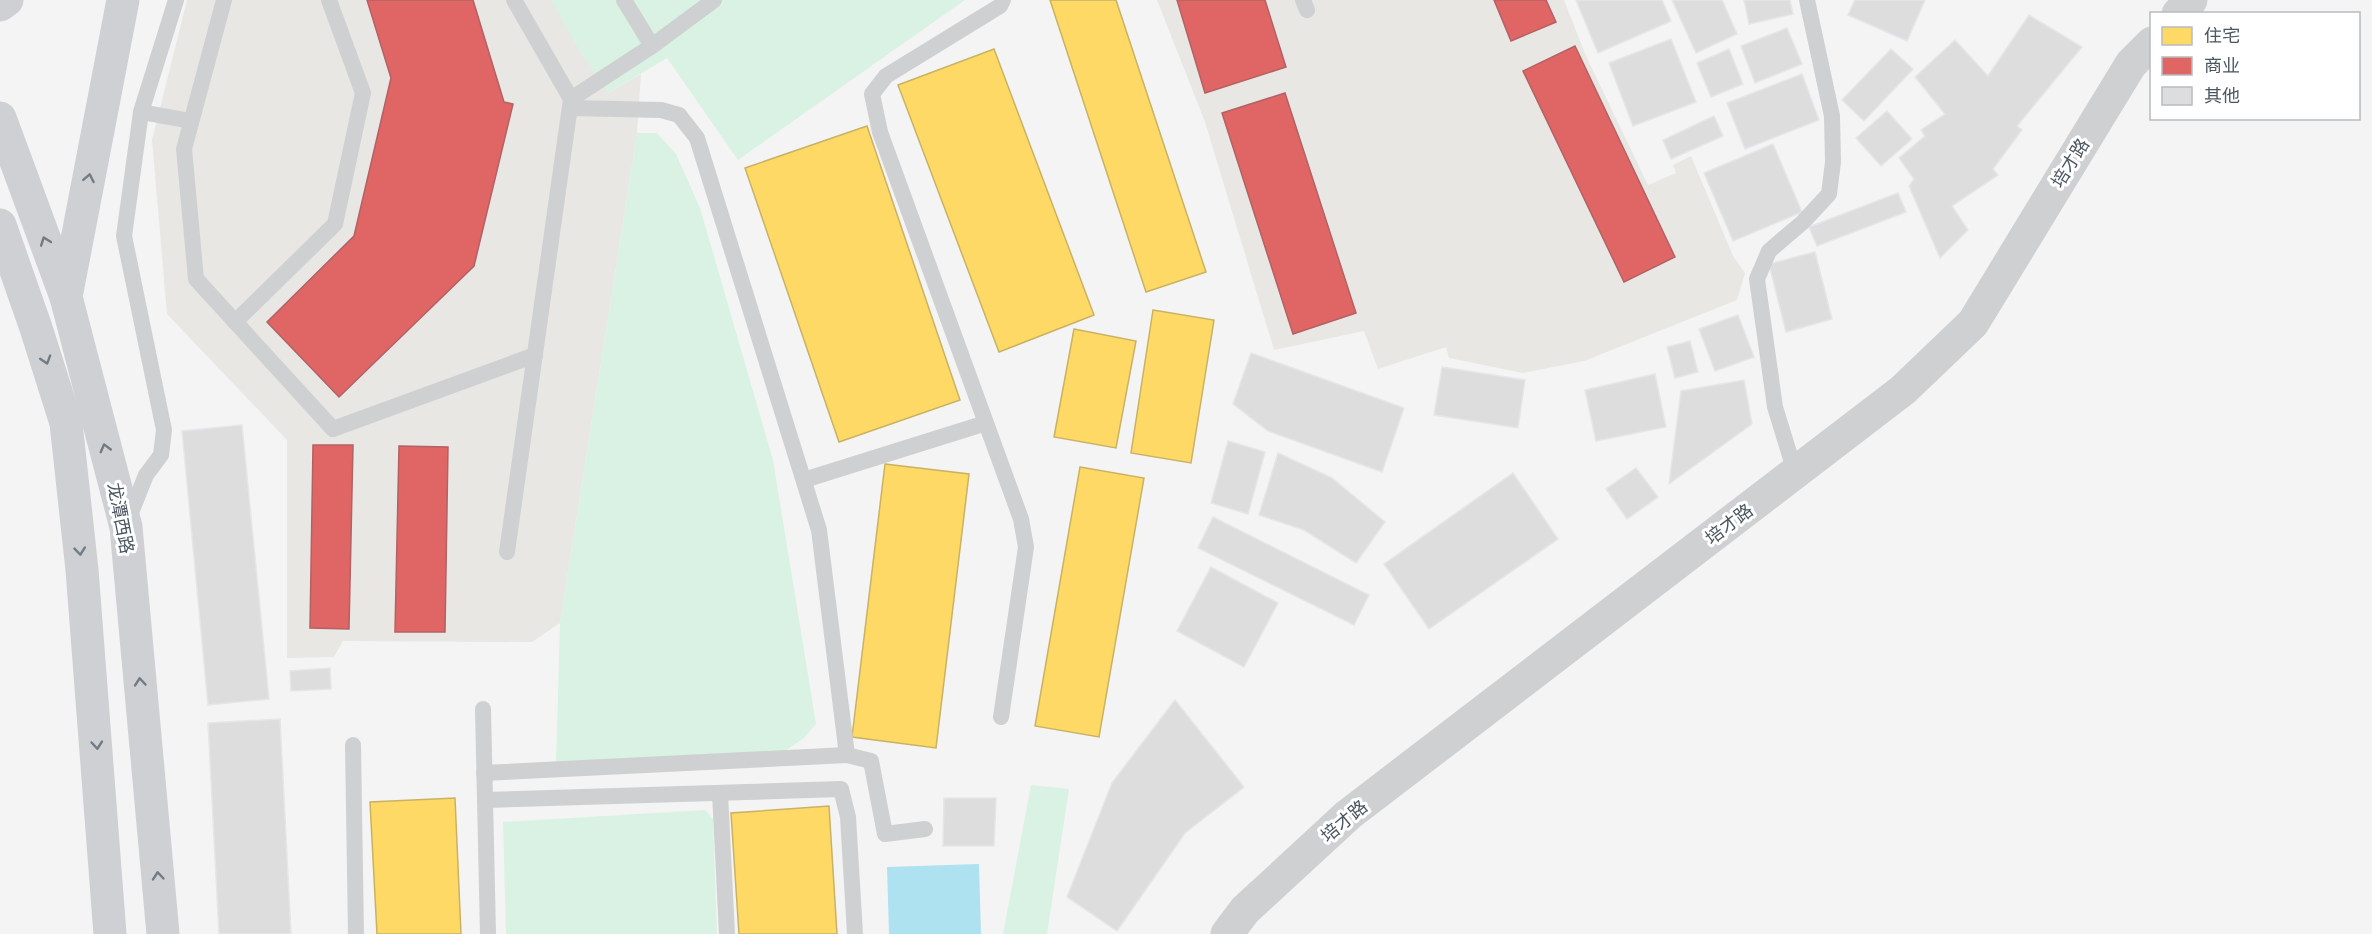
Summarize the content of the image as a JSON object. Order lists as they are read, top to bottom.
{
  "streets": {
    "main road": ["龙潭西路"],
    "street": ["培才路"]
  },
  "legend": ["住宅", "商业", "其他"]
}
